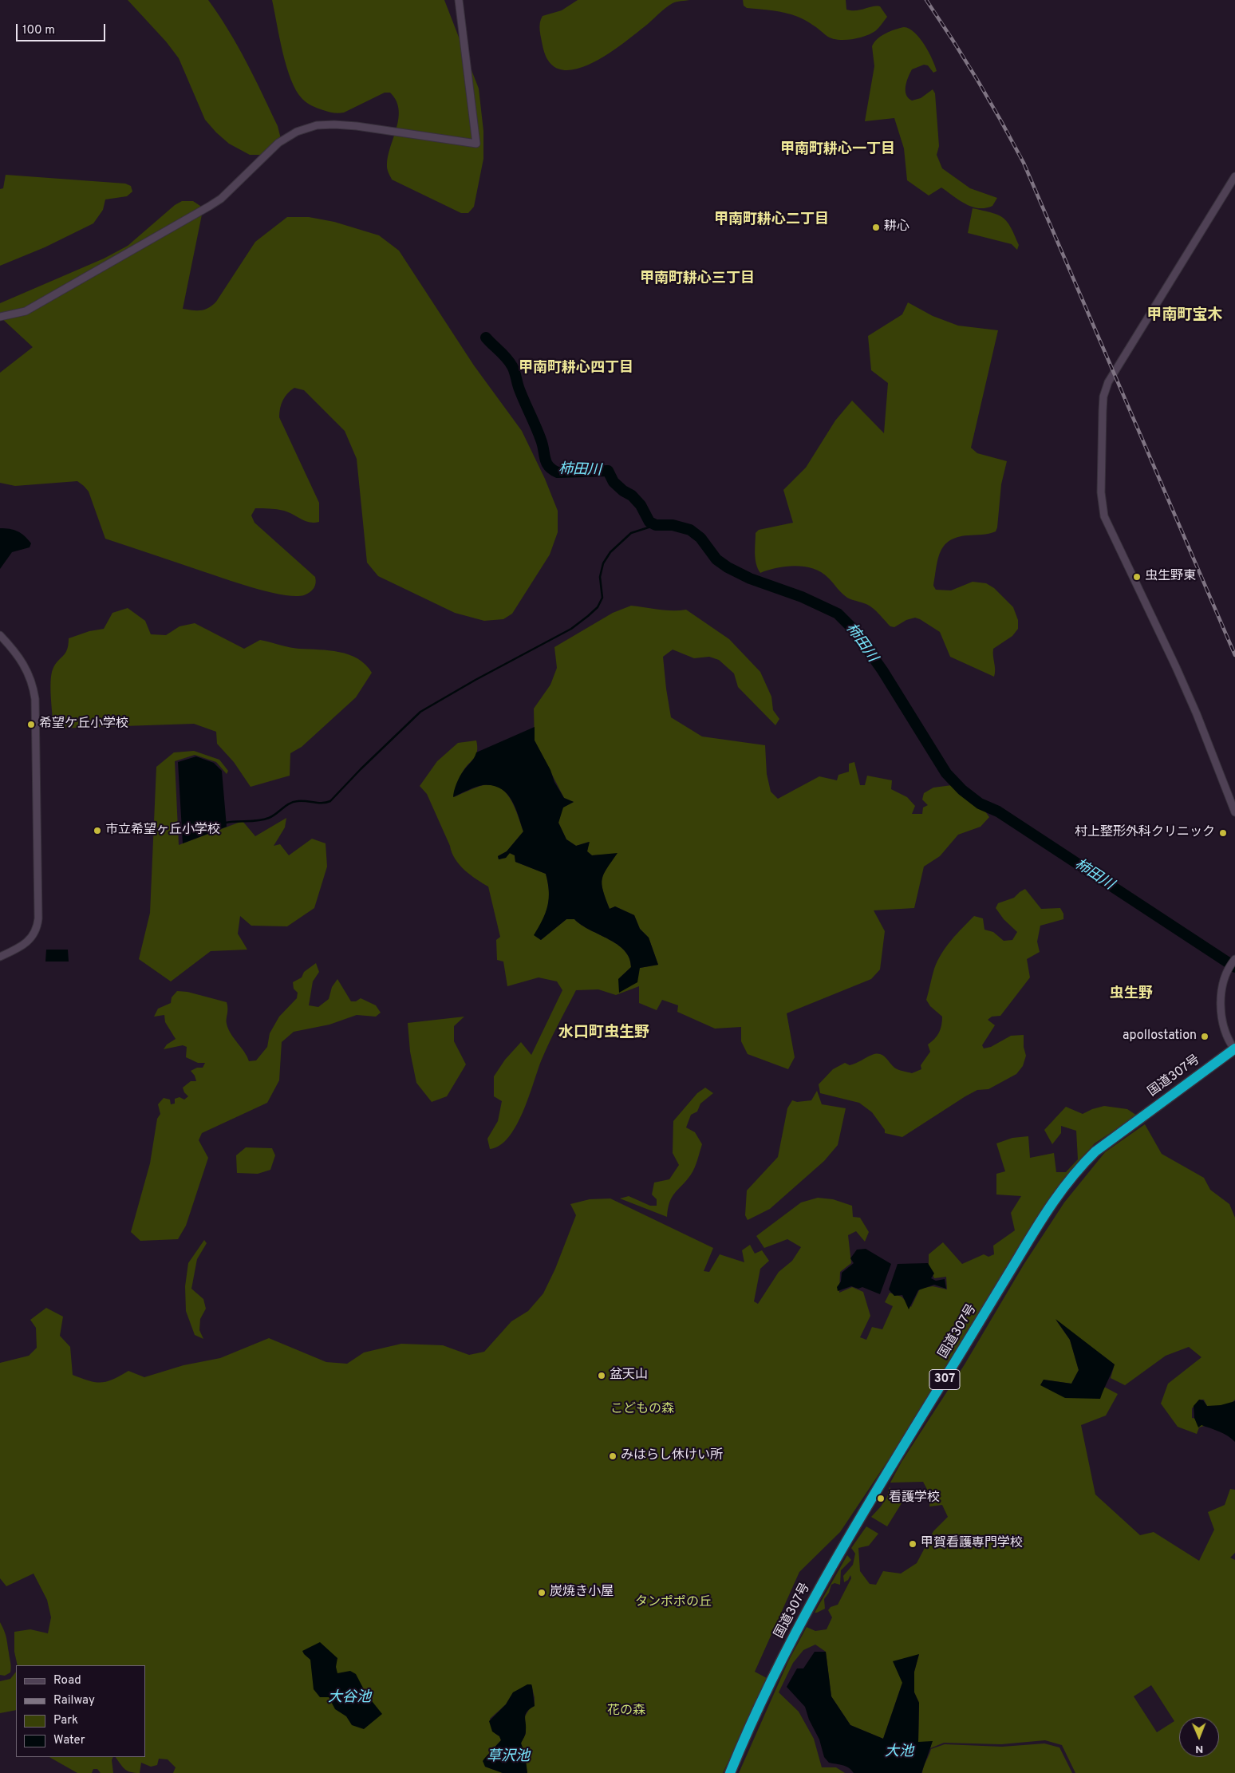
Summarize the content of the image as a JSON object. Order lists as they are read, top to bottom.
{
  "streets": {
    "highway": ["国道307号", "307"]
  },
  "districts": [
    "甲南町耕心一丁目",
    "甲南町耕心二丁目",
    "甲南町耕心三丁目",
    "甲南町宝木",
    "甲南町耕心四丁目",
    "虫生野",
    "水口町虫生野"
  ],
  "water": [
    "柿田川",
    "大谷池",
    "大池",
    "草沢池"
  ],
  "parks": ["こどもの森", "タンポポの丘", "花の森"],
  "places": [
    "耕心",
    "虫生野東",
    "希望ケ丘小学校",
    "市立希望ヶ丘小学校",
    "村上整形外科クリニック",
    "apollostation",
    "盆天山",
    "みはらし休けい所",
    "看護学校",
    "甲賀看護専門学校",
    "炭焼き小屋"
  ],
  "legend": [
    "Road",
    "Railway",
    "Park",
    "Water"
  ],
  "scale_bar": "100 m",
  "north": "bottom"
}
